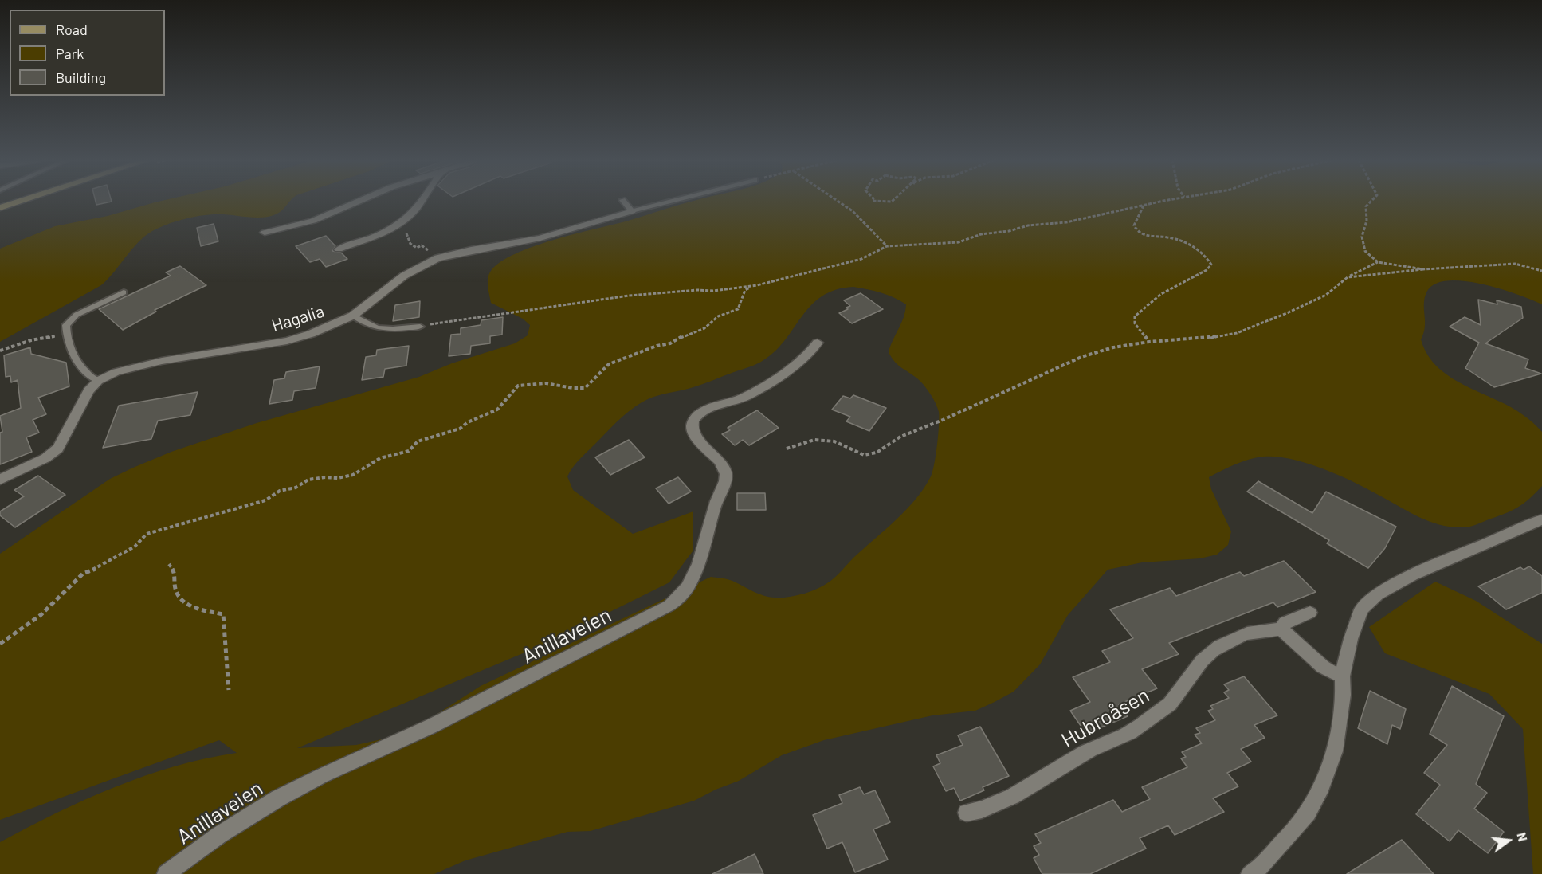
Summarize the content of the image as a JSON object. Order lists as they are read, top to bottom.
{
  "streets": {
    "street": ["Hagalia", "Anillaveien", "Hubroåsen"]
  },
  "legend": ["Road", "Park", "Building"],
  "north": "right"
}
